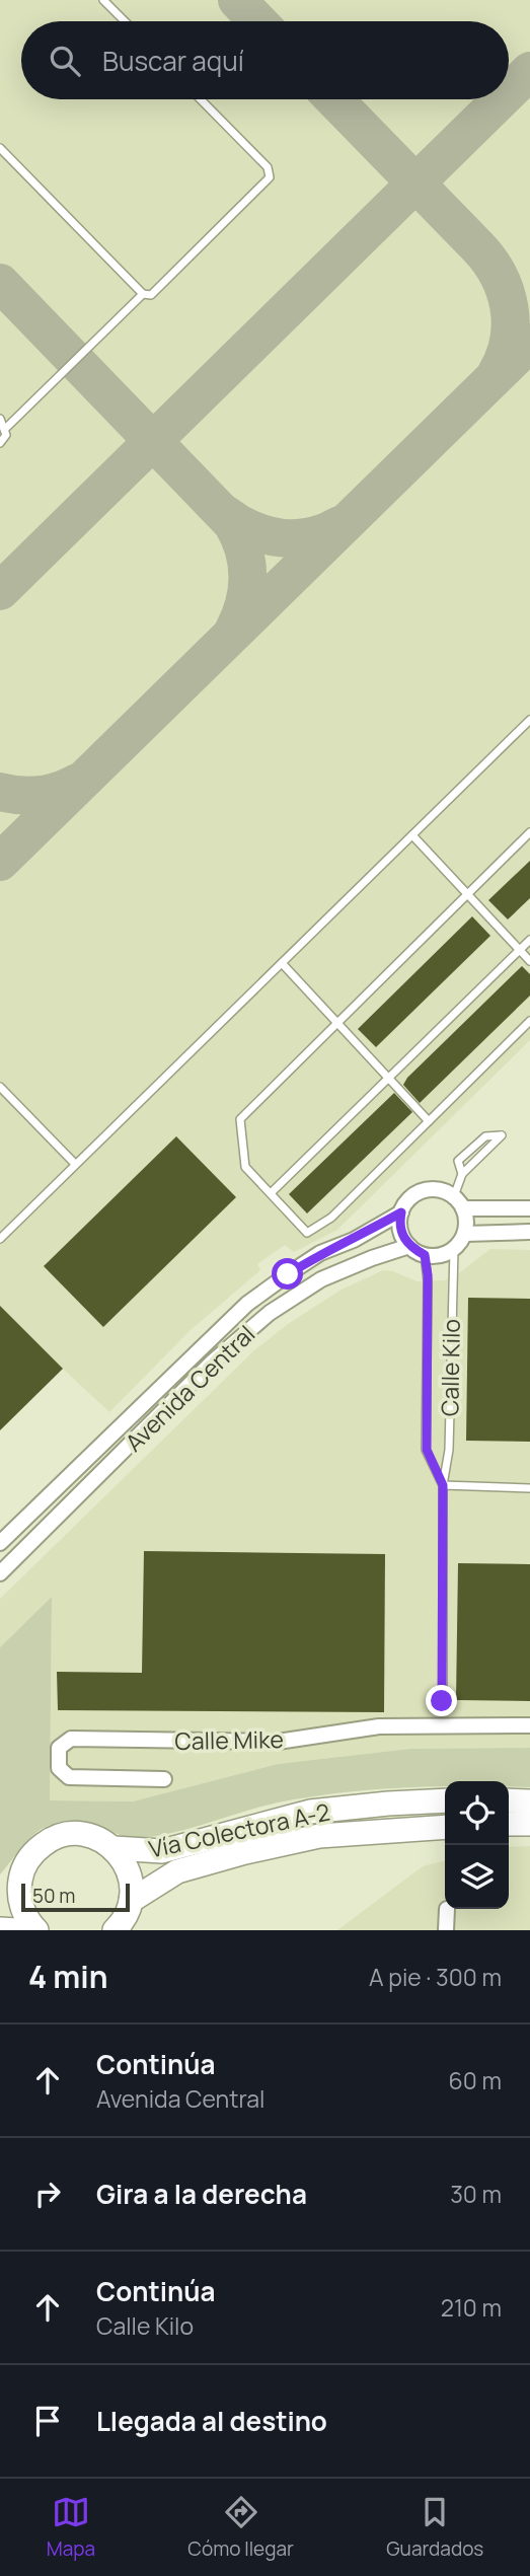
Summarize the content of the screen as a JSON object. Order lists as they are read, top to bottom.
{
  "streets": {
    "main road": ["Vía Colectora A-2"],
    "street": ["Avenida Central", "Calle Mike"],
    "lane": ["Calle Kilo"]
  },
  "crossings": [
    ["Calle Kilo", "Avenida Central"]
  ],
  "scale_bar": "50 m",
  "page": {
    "search": "Buscar aquí",
    "scale": "50 m",
    "heading": ["4 min", "A pie · 300 m"],
    "list": [
      ["Continúa", "Avenida Central", "60 m"],
      ["Gira a la derecha", "30 m"],
      ["Continúa", "Calle Kilo", "210 m"],
      "Llegada al destino"
    ],
    "nav": ["Mapa", "Cómo llegar", "Guardados"]
  }
}
